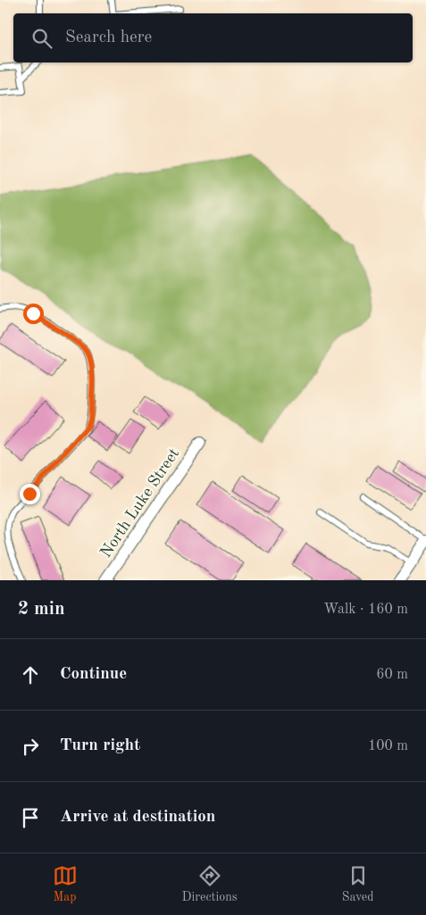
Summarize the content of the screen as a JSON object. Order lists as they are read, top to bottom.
{
  "streets": {
    "street": ["North Luke Street"]
  },
  "page": {
    "search": "Search here",
    "heading": ["2 min", "Walk · 160 m"],
    "list": [
      ["Continue", "60 m"],
      ["Turn right", "100 m"],
      "Arrive at destination"
    ],
    "nav": ["Map", "Directions", "Saved"]
  }
}
